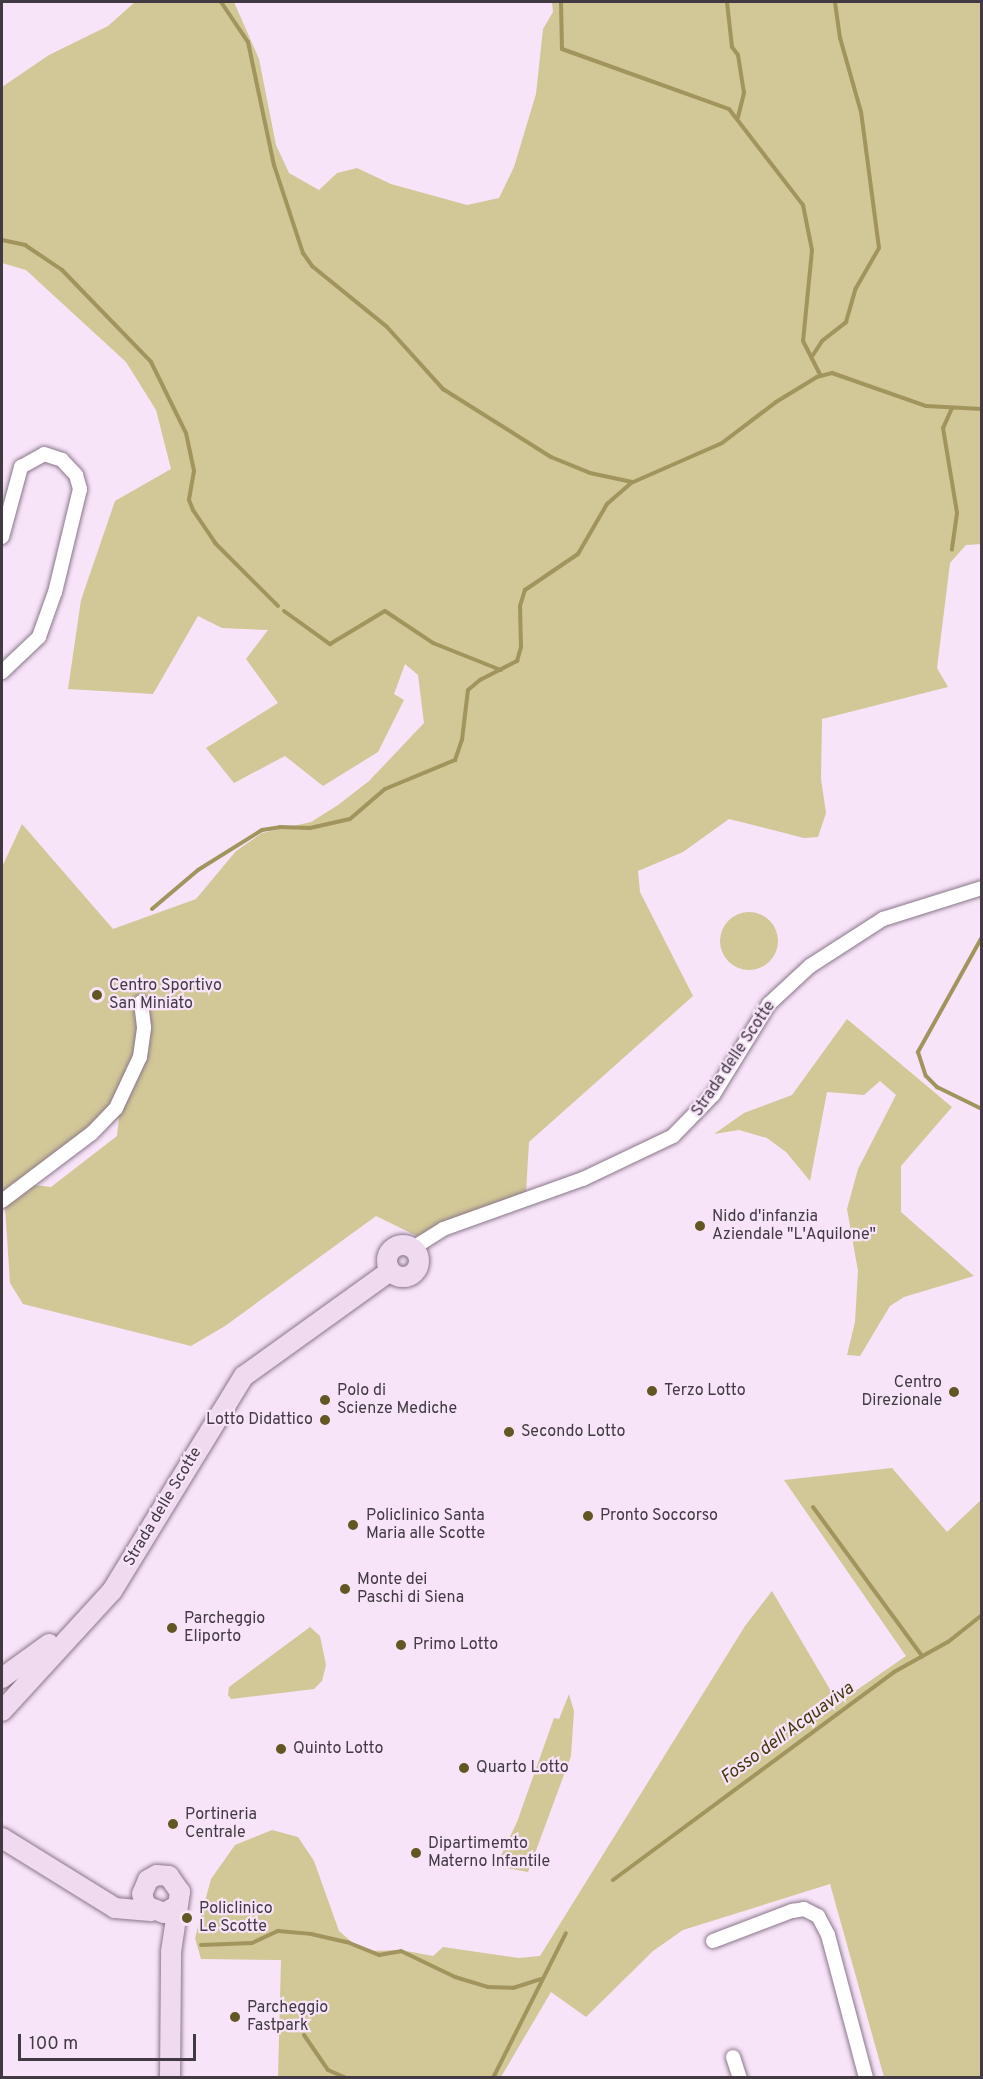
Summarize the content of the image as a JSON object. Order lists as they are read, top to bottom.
{
  "streets": {
    "street": ["Strada delle Scotte"]
  },
  "water": ["Fosso dell'Acquaviva"],
  "places": [
    "Centro Sportivo San Miniato",
    "Nido d'infanzia Aziendale \"L'Aquilone\"",
    "Terzo Lotto",
    "Centro Direzionale",
    "Polo di Scienze Mediche",
    "Lotto Didattico",
    "Secondo Lotto",
    "Pronto Soccorso",
    "Policlinico Santa Maria alle Scotte",
    "Monte dei Paschi di Siena",
    "Parcheggio Eliporto",
    "Primo Lotto",
    "Quinto Lotto",
    "Quarto Lotto",
    "Portineria Centrale",
    "Dipartimemto Materno Infantile",
    "Policlinico Le Scotte",
    "Parcheggio Fastpark"
  ],
  "scale_bar": "100 m"
}
